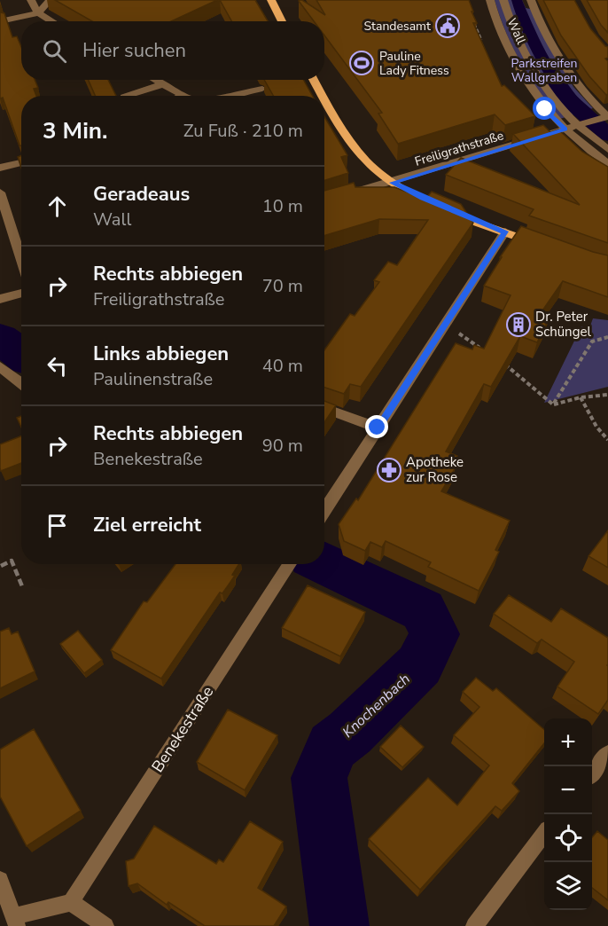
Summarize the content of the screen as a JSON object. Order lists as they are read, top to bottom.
{
  "streets": {
    "street": ["Wall", "Freiligrathstraße", "Benekestraße"]
  },
  "crossings": [
    ["Wall", "Freiligrathstraße"]
  ],
  "water": ["Knochenbach"],
  "parks": ["Parkstreifen Wallgraben"],
  "places": {
    "public building": ["Standesamt"],
    "sports": ["Pauline Lady Fitness"],
    "building": ["Dr. Peter Schüngel"],
    "pharmacy": ["Apotheke zur Rose"]
  },
  "page": {
    "search": "Hier suchen",
    "heading": ["3 Min.", "Zu Fuß · 210 m"],
    "list": [
      ["Geradeaus", "Wall", "10 m"],
      ["Rechts abbiegen", "Freiligrathstraße", "70 m"],
      ["Links abbiegen", "Paulinenstraße", "40 m"],
      ["Rechts abbiegen", "Benekestraße", "90 m"],
      "Ziel erreicht"
    ],
    "map_buttons": ["+", "−"]
  }
}
